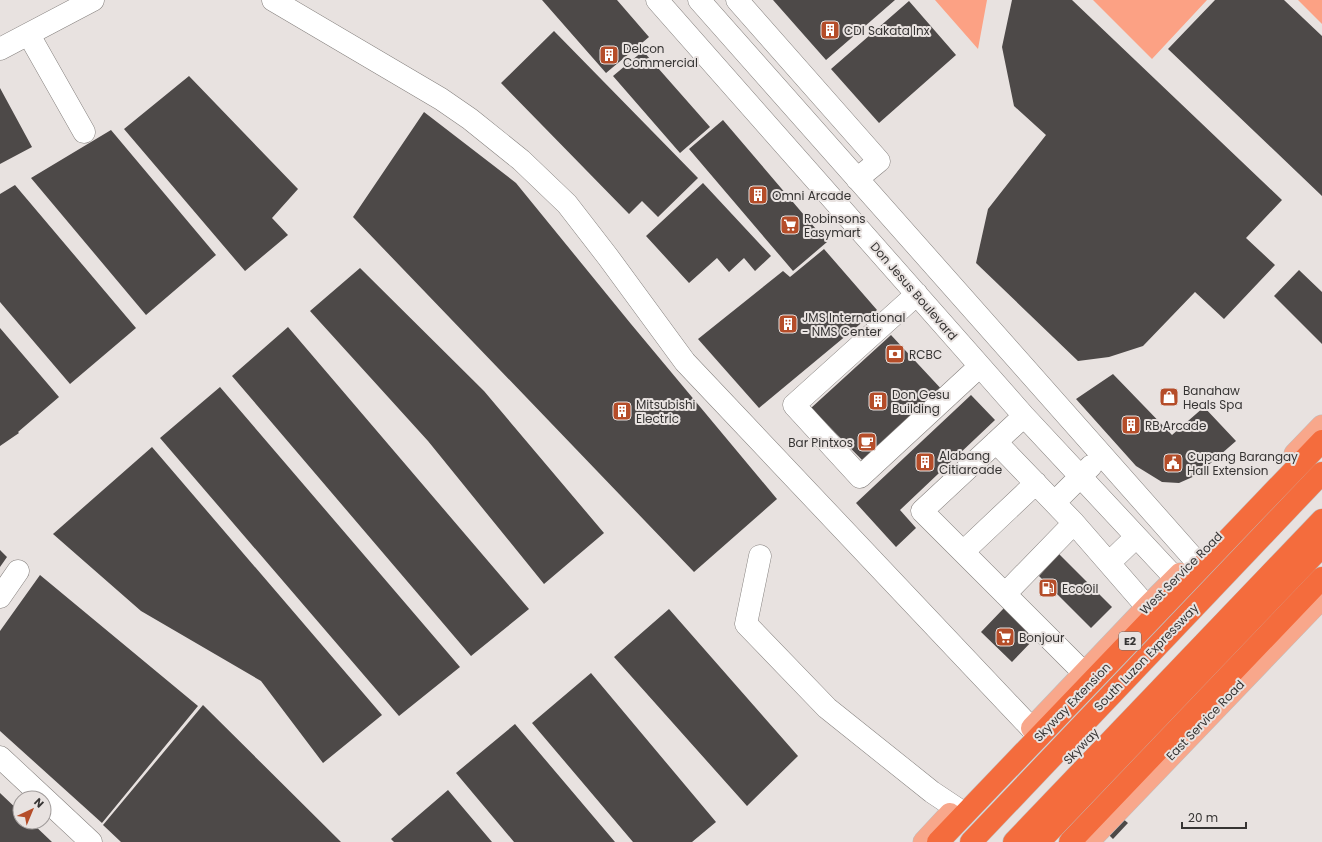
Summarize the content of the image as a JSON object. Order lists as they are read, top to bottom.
{
  "streets": {
    "highway": [
      "E2",
      "South Luzon Expressway",
      "Skyway Extension",
      "Skyway"
    ],
    "main road": ["West Service Road", "East Service Road"],
    "street": ["Don Jesus Boulevard"]
  },
  "crossings": [
    ["Don Jesus Boulevard", "West Service Road"]
  ],
  "places": {
    "building": [
      "CDI Sakata Inx",
      "Delcon Commercial",
      "Omni Arcade",
      "JMS International - NMS Center",
      "Don Gesu Building",
      "Mitsubishi Electric",
      "RB Arcade",
      "Alabang Citiarcade"
    ],
    "supermarket": ["Robinsons Easymart", "Bonjour"],
    "bank": ["RCBC"],
    "shop": ["Banahaw Heals Spa"],
    "cafe": ["Bar Pintxos"],
    "public building": ["Cupang Barangay Hall Extension"],
    "fuel station": ["EcoOil"]
  },
  "scale_bar": "20 m",
  "north": "top right"
}
